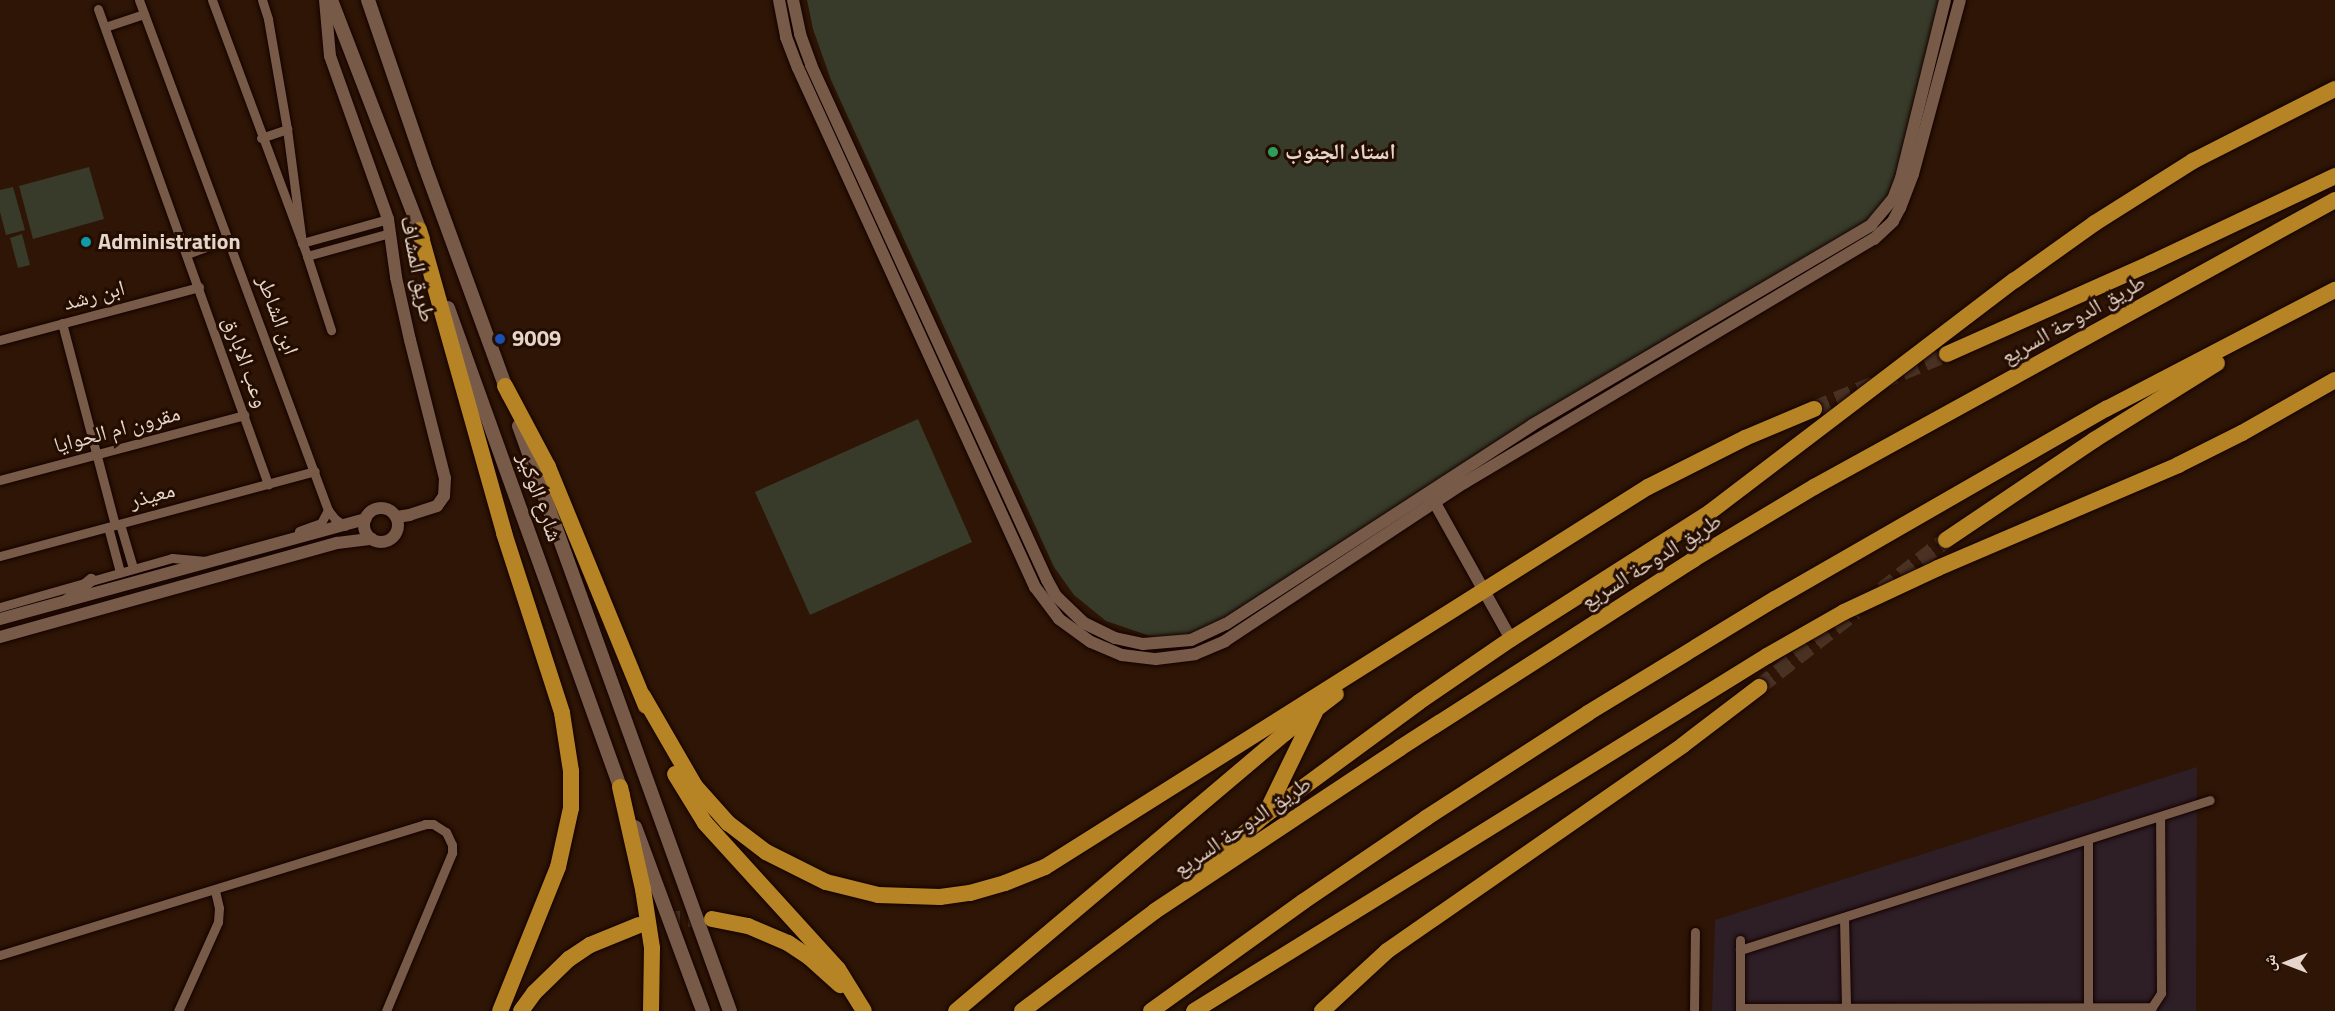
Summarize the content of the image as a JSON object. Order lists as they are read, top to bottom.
{
  "streets": {
    "highway": ["طريق الدوحة السريع"],
    "main road": ["شارع الوكير"],
    "street": [
      "طريق المشاف",
      "ابن رشد",
      "ابن الشاطر",
      "وعب الابارق",
      "مقرون ام الحوايا",
      "معيذر"
    ]
  },
  "crossings": [
    ["ابن رشد", "وعب الابارق"],
    ["ابن الشاطر", "معيذر"],
    ["وعب الابارق", "مقرون ام الحوايا"],
    ["وعب الابارق", "معيذر"]
  ],
  "places": ["استاد الجنوب", "Administration", "9009"],
  "north": "left"
}
